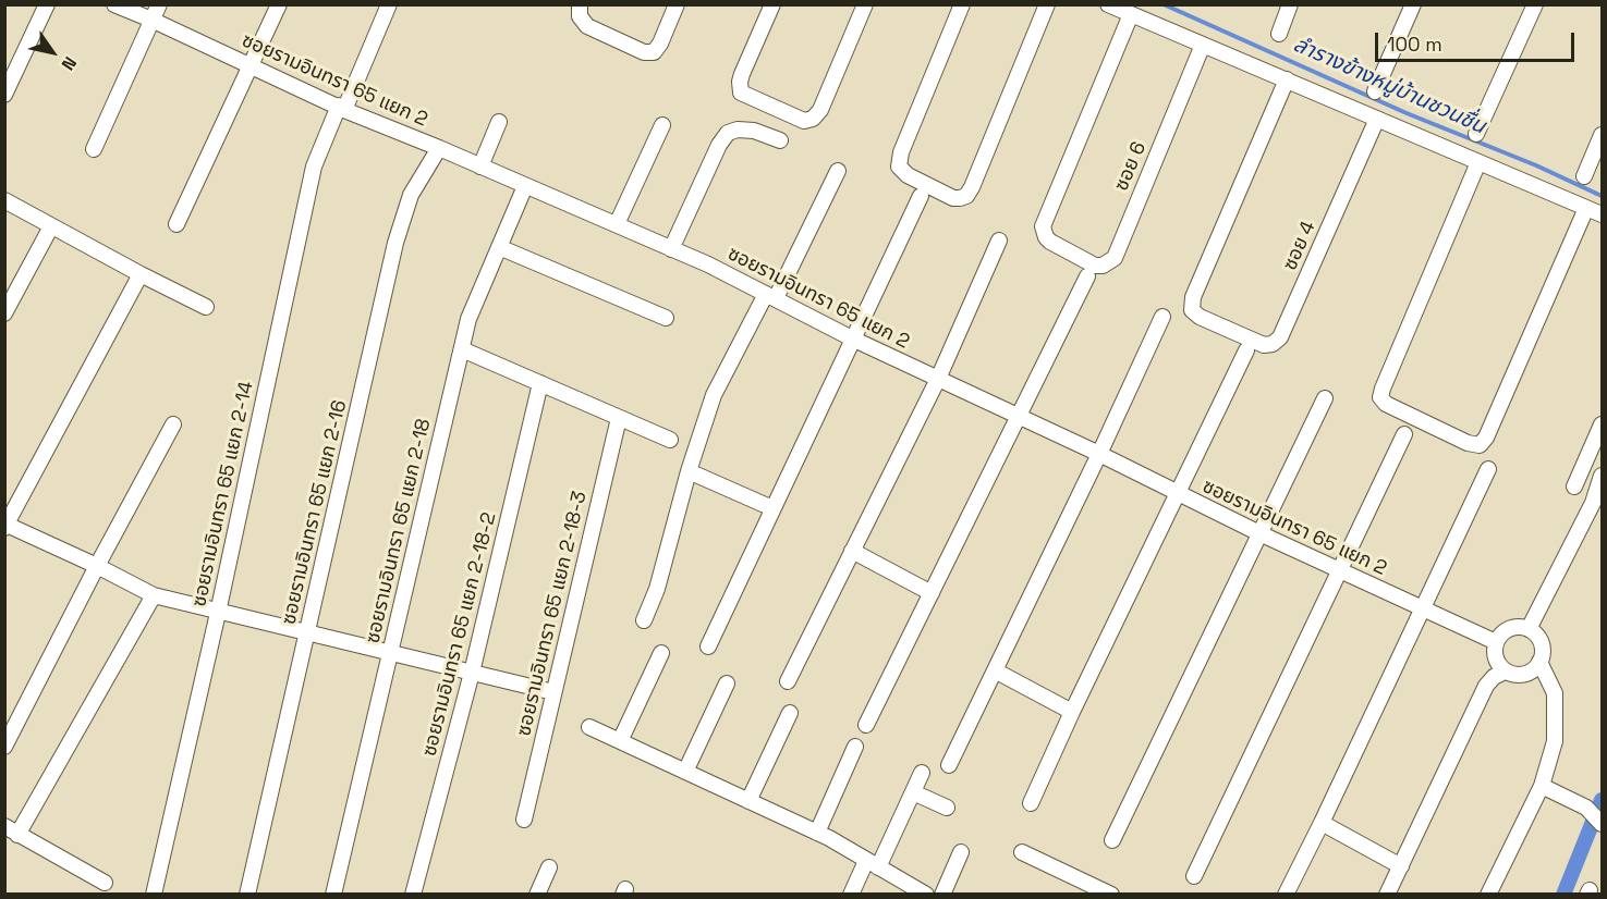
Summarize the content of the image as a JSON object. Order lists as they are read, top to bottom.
{
  "streets": {
    "street": [
      "ซอยรามอินทรา 65 แยก 2",
      "ซอย 6",
      "ซอย 4",
      "ซอยรามอินทรา 65 แยก 2-14",
      "ซอยรามอินทรา 65 แยก 2-16",
      "ซอยรามอินทรา 65 แยก 2-18",
      "ซอยรามอินทรา 65 แยก 2-18-3",
      "ซอยรามอินทรา 65 แยก 2-18-2"
    ]
  },
  "crossings": [
    ["ซอยรามอินทรา 65 แยก 2", "ซอยรามอินทรา 65 แยก 2-14"],
    ["ซอยรามอินทรา 65 แยก 2", "ซอยรามอินทรา 65 แยก 2-16"],
    ["ซอยรามอินทรา 65 แยก 2", "ซอยรามอินทรา 65 แยก 2-18"]
  ],
  "water": ["ลำรางข้างหมู่บ้านชวนชื่น"],
  "scale_bar": "100 m",
  "north": "bottom right"
}
